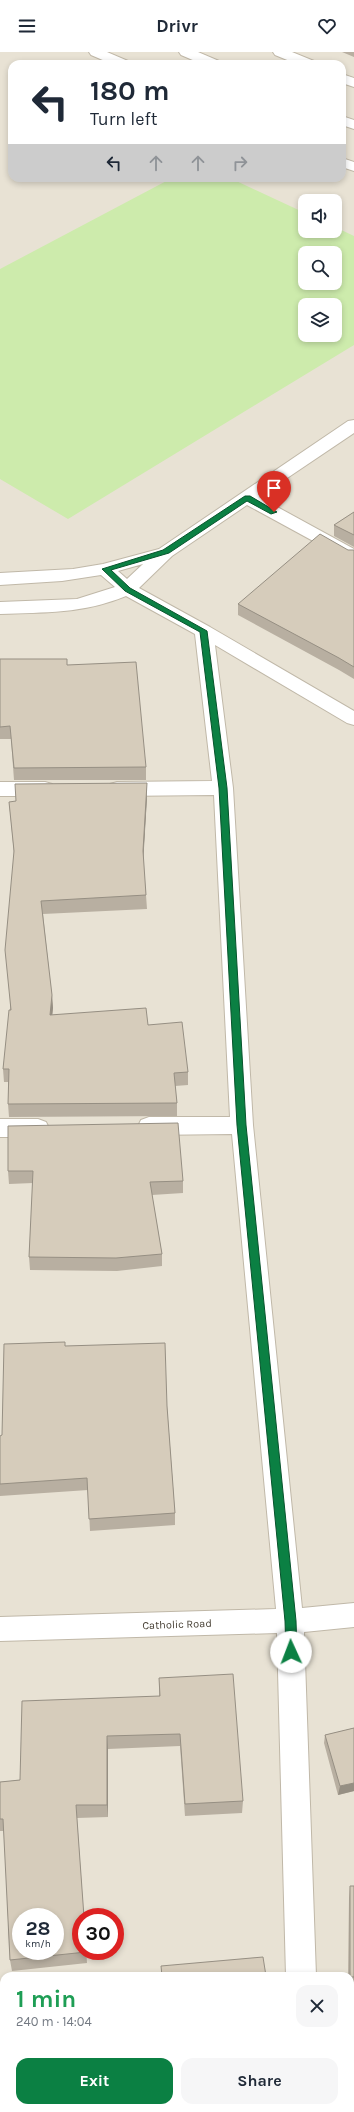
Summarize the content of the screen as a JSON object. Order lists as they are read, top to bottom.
{
  "streets": {
    "street": ["Catholic Road"]
  },
  "page": {
    "header": "Drivr",
    "turn": ["180 m", "Turn left"],
    "speed": "28 km/h",
    "limit": "30",
    "heading": ["1 min", "240 m · 14:04"],
    "buttons": ["Exit", "Share"]
  }
}
